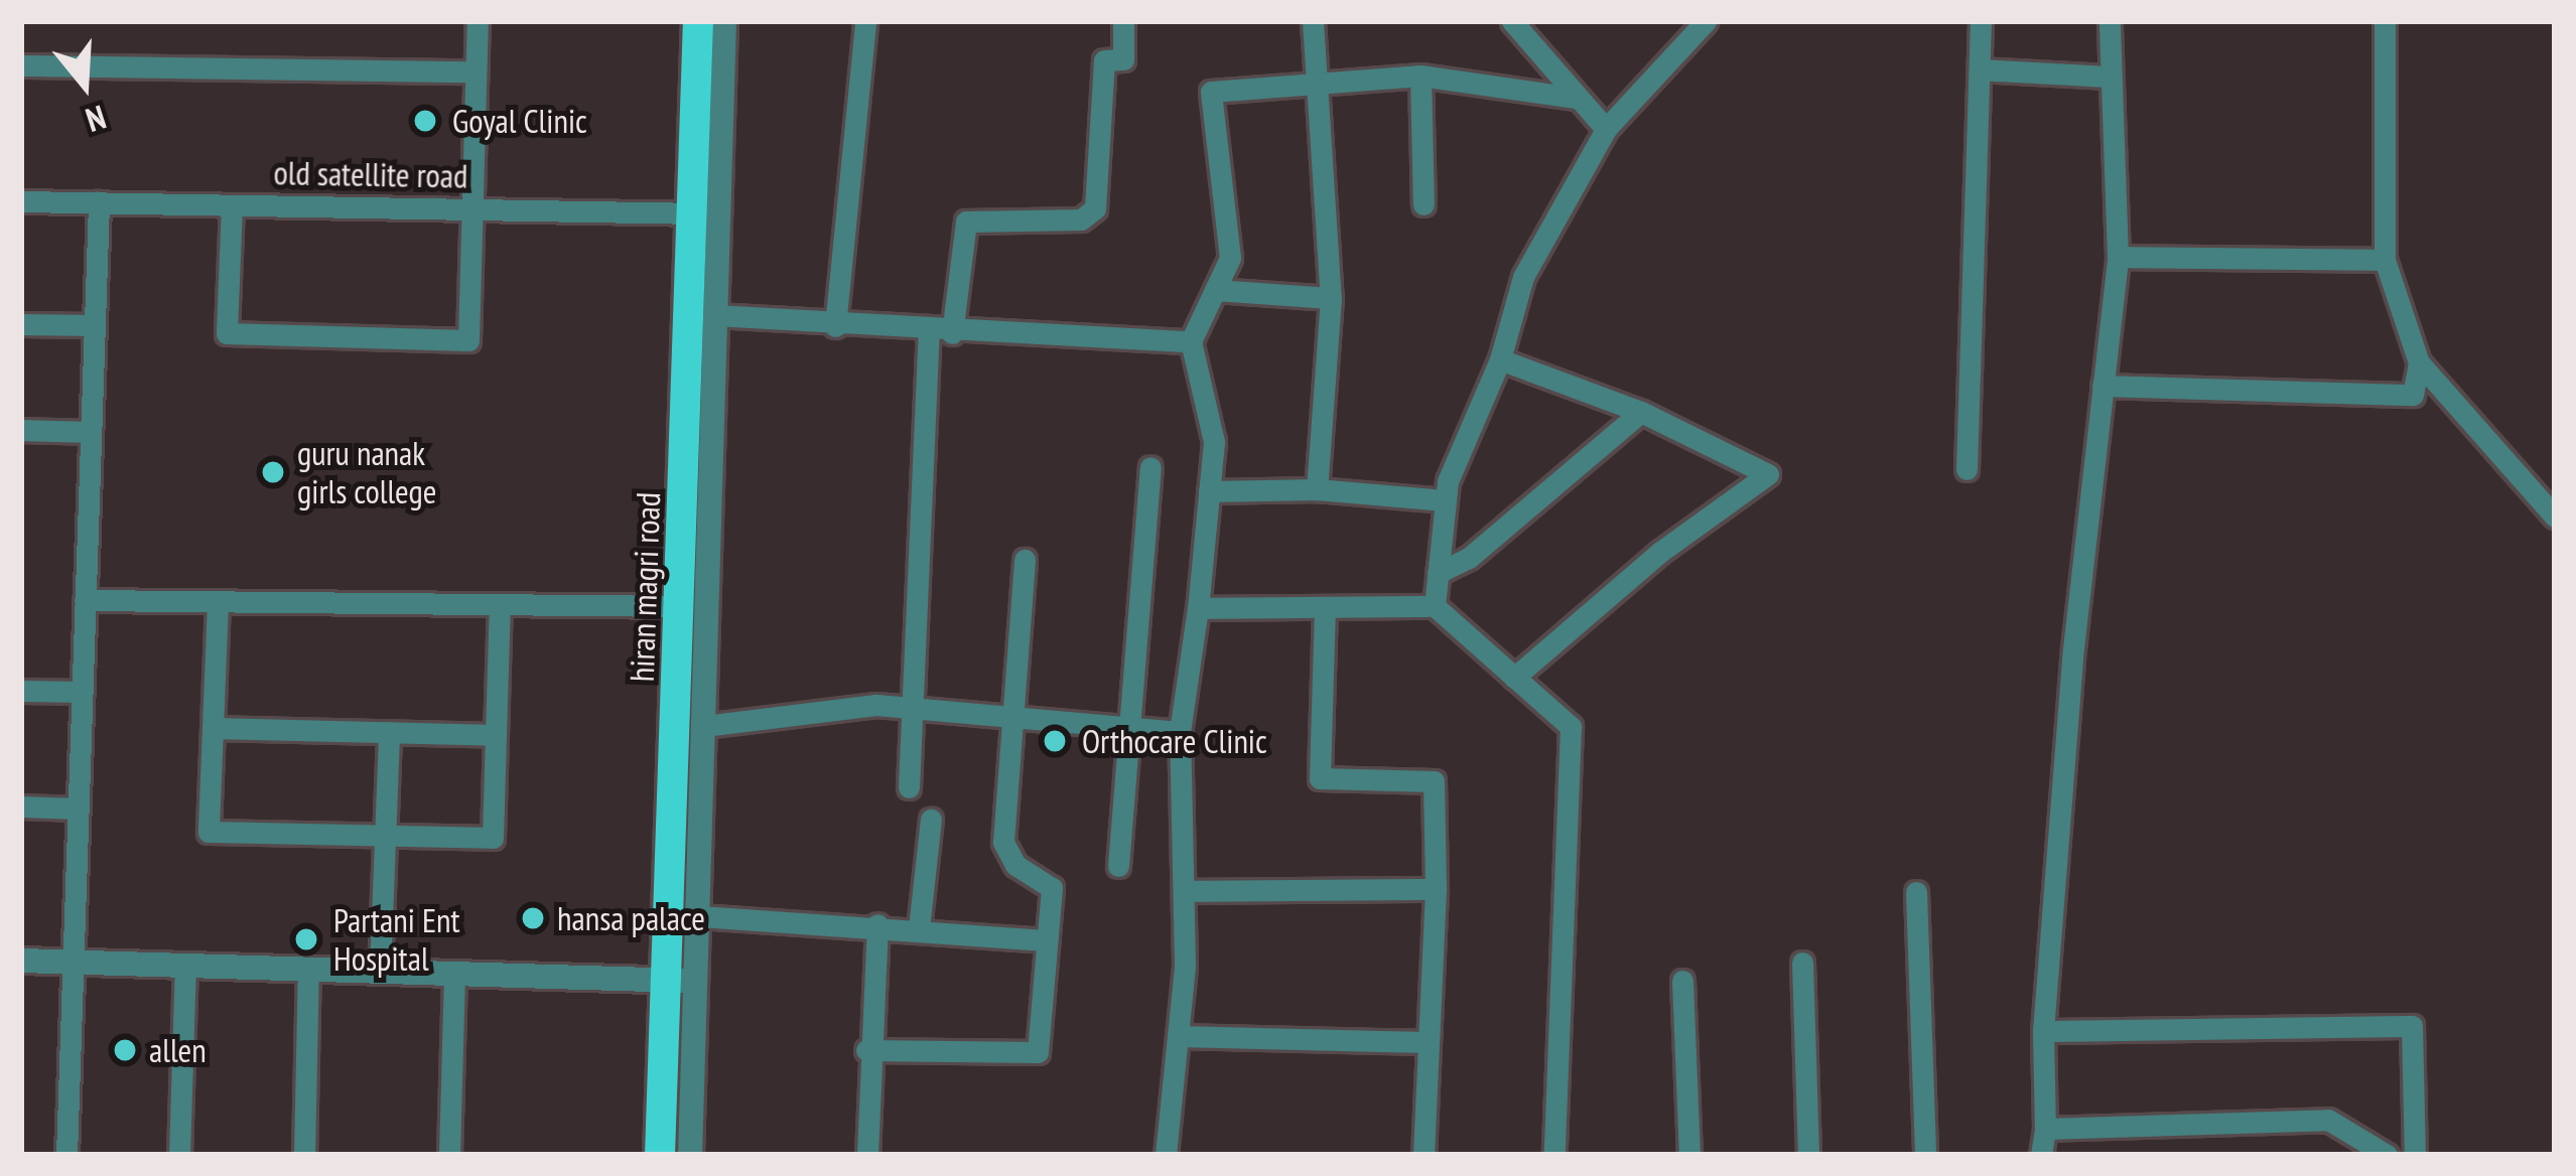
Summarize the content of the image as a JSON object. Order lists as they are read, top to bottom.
{
  "streets": {
    "main road": ["hiran magri road"],
    "street": ["old satellite road"]
  },
  "crossings": [
    ["old satellite road", "hiran magri road"]
  ],
  "places": [
    "Goyal Clinic",
    "guru nanak girls college",
    "Orthocare Clinic",
    "hansa palace",
    "Partani Ent Hospital",
    "allen"
  ],
  "north": "bottom"
}
